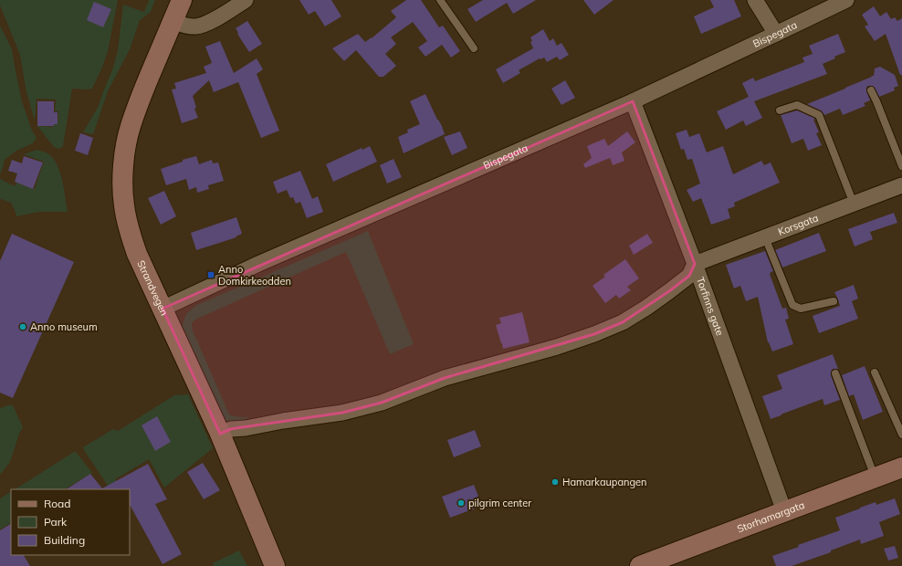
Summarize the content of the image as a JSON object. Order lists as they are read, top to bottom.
{
  "streets": {
    "main road": ["Strandvegen", "Storhamargata"],
    "street": ["Bispegata", "Korsgata", "Torfinns gate"]
  },
  "crossings": [
    ["Bispegata", "Strandvegen"],
    ["Bispegata", "Torfinns gate"],
    ["Korsgata", "Torfinns gate"],
    ["Torfinns gate", "Storhamargata"]
  ],
  "places": {
    "transit": ["Anno Domkirkeodden"],
    "other": ["Anno museum", "Hamarkaupangen", "pilgrim center"]
  },
  "legend": ["Road", "Park", "Building"]
}
